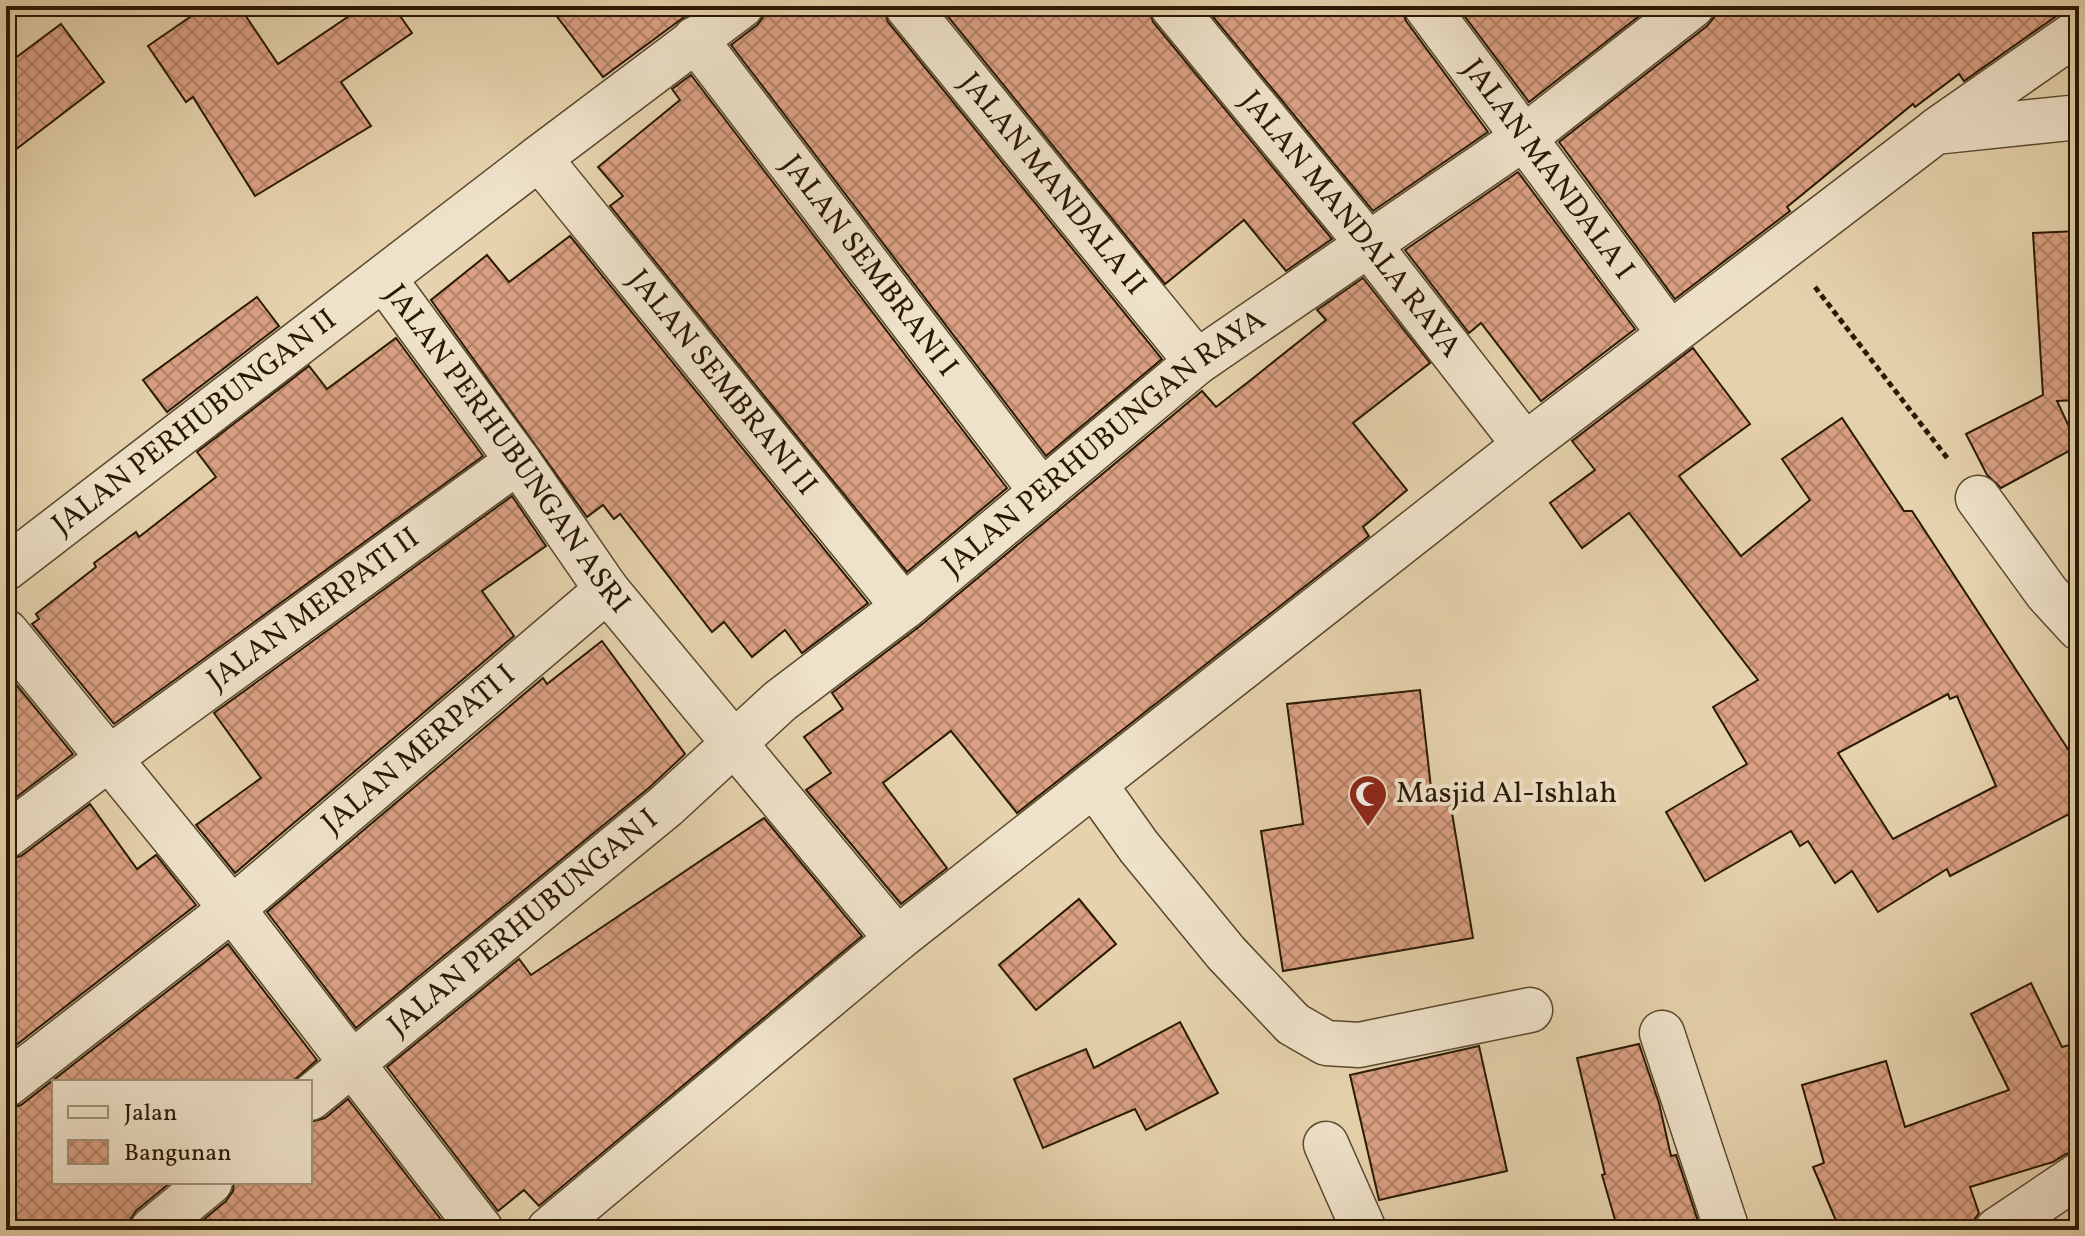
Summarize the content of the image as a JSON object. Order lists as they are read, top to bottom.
{
  "streets": {
    "street": [
      "JALAN MANDALA I",
      "JALAN MANDALA II",
      "JALAN MANDALA RAYA",
      "JALAN SEMBRANI I",
      "JALAN SEMBRANI II",
      "JALAN PERHUBUNGAN II",
      "JALAN PERHUBUNGAN RAYA",
      "JALAN PERHUBUNGAN ASRI",
      "JALAN MERPATI II",
      "JALAN MERPATI I",
      "JALAN PERHUBUNGAN I"
    ]
  },
  "crossings": [
    ["JALAN MANDALA I", "JALAN PERHUBUNGAN RAYA"],
    ["JALAN MANDALA II", "JALAN PERHUBUNGAN RAYA"],
    ["JALAN MANDALA RAYA", "JALAN PERHUBUNGAN RAYA"],
    ["JALAN SEMBRANI I", "JALAN PERHUBUNGAN RAYA"],
    ["JALAN SEMBRANI I", "JALAN PERHUBUNGAN ASRI"],
    ["JALAN SEMBRANI II", "JALAN PERHUBUNGAN RAYA"],
    ["JALAN SEMBRANI II", "JALAN PERHUBUNGAN ASRI"],
    ["JALAN PERHUBUNGAN II", "JALAN PERHUBUNGAN ASRI"],
    ["JALAN PERHUBUNGAN RAYA", "JALAN PERHUBUNGAN ASRI"],
    ["JALAN PERHUBUNGAN RAYA", "JALAN PERHUBUNGAN I"],
    ["JALAN PERHUBUNGAN ASRI", "JALAN MERPATI II"],
    ["JALAN PERHUBUNGAN ASRI", "JALAN MERPATI I"],
    ["JALAN PERHUBUNGAN ASRI", "JALAN PERHUBUNGAN I"]
  ],
  "places": {
    "mosque": ["Masjid Al-Ishlah"]
  },
  "legend": ["Jalan", "Bangunan"]
}
